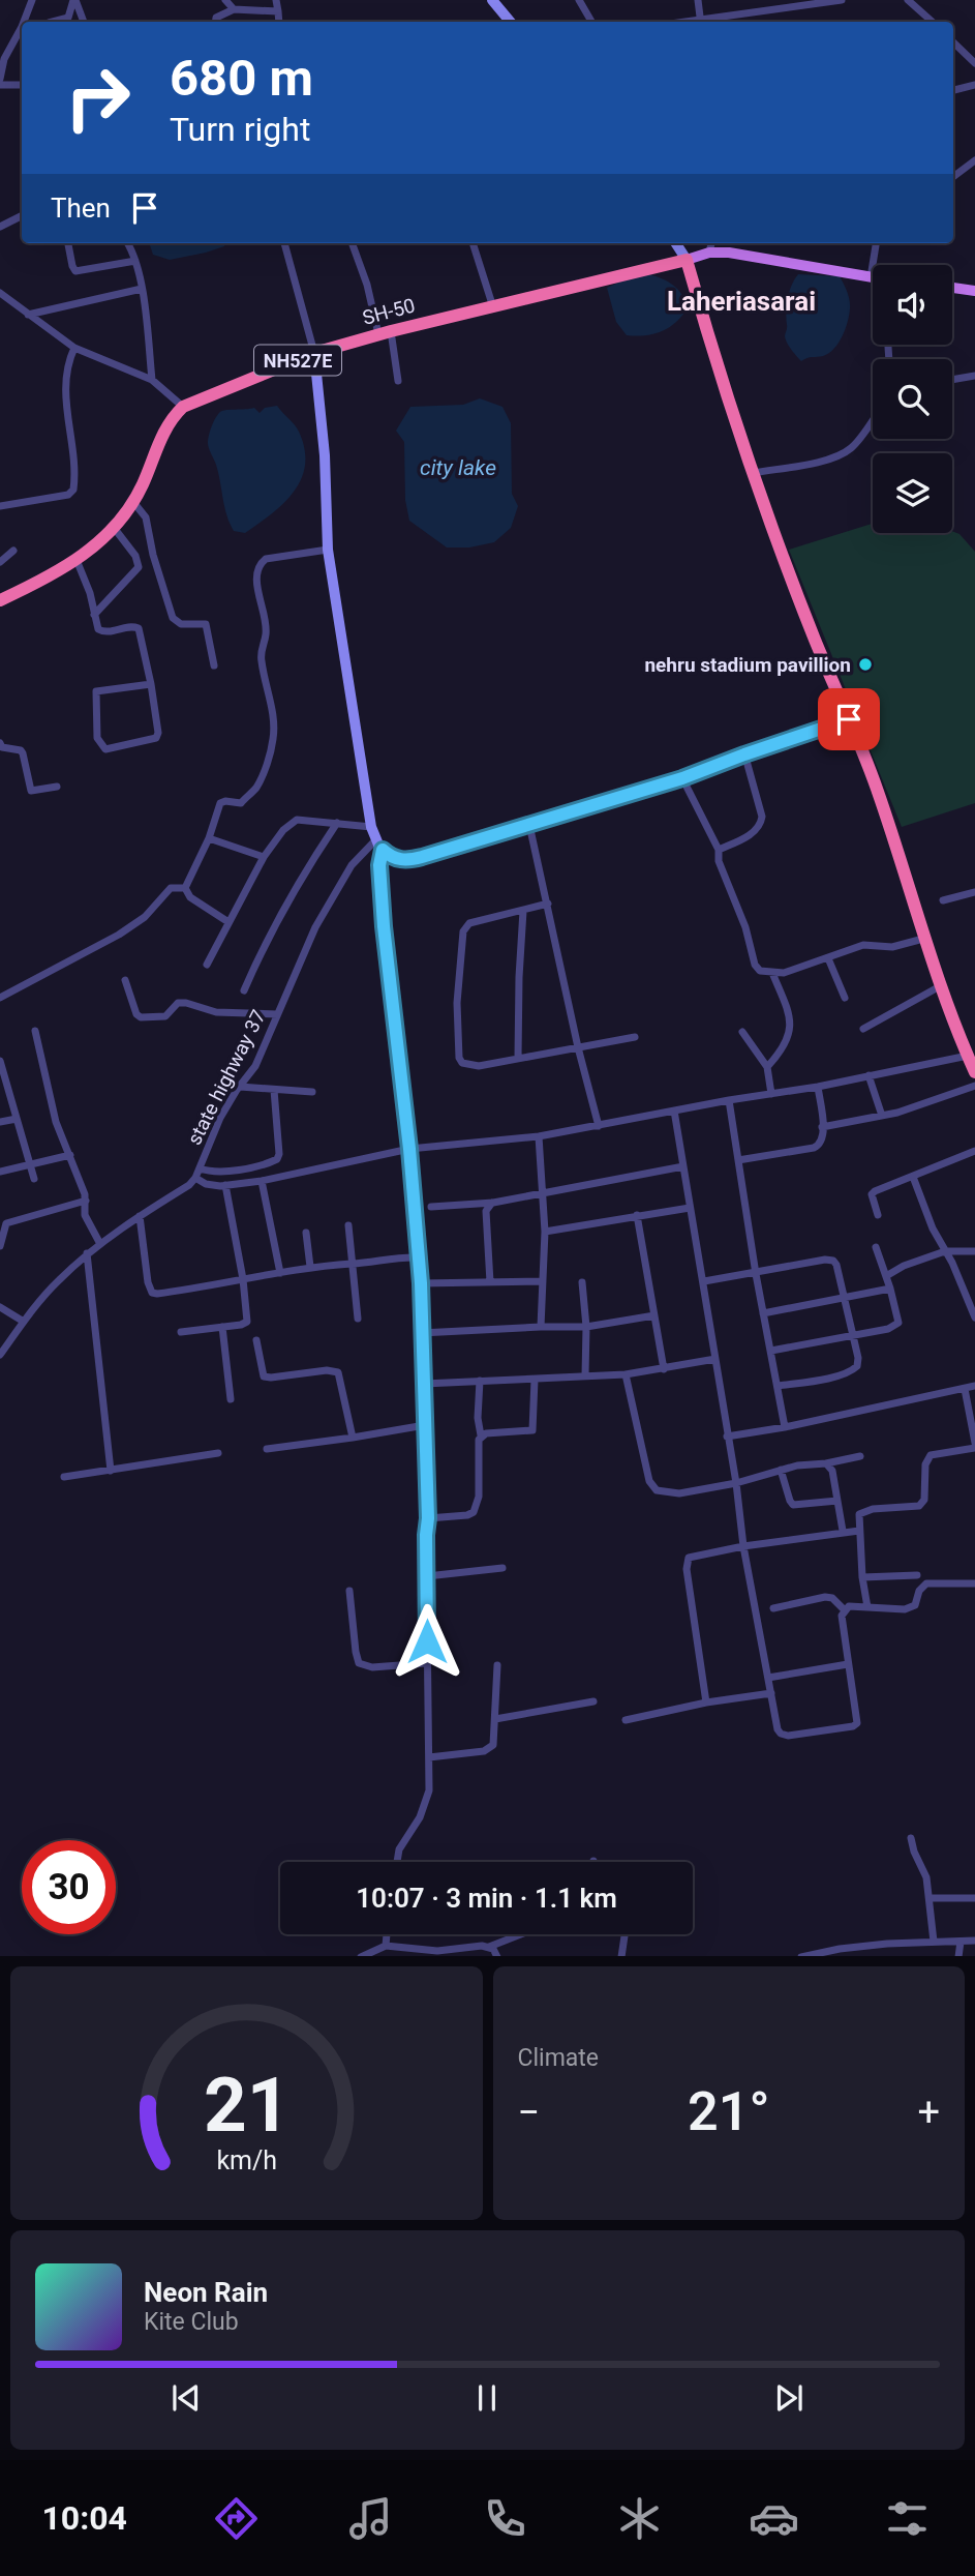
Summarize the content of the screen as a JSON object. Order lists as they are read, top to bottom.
{
  "streets": {
    "highway": ["SH-50", "NH527E"],
    "street": ["state highway 37"]
  },
  "districts": ["Laheriasarai"],
  "water": ["city lake"],
  "places": ["nehru stadium pavillion"],
  "page": {
    "turn": ["680 m", "Turn right"],
    "then": "Then",
    "limit": "30",
    "trip": "10:07 · 3 min · 1.1 km",
    "tile": "Climate",
    "heat": ["−", "21°", "+"],
    "song": ["Neon Rain", "Kite Club"],
    "tabs": "10:04",
    "gauge": ["21", "km/h"]
  }
}
